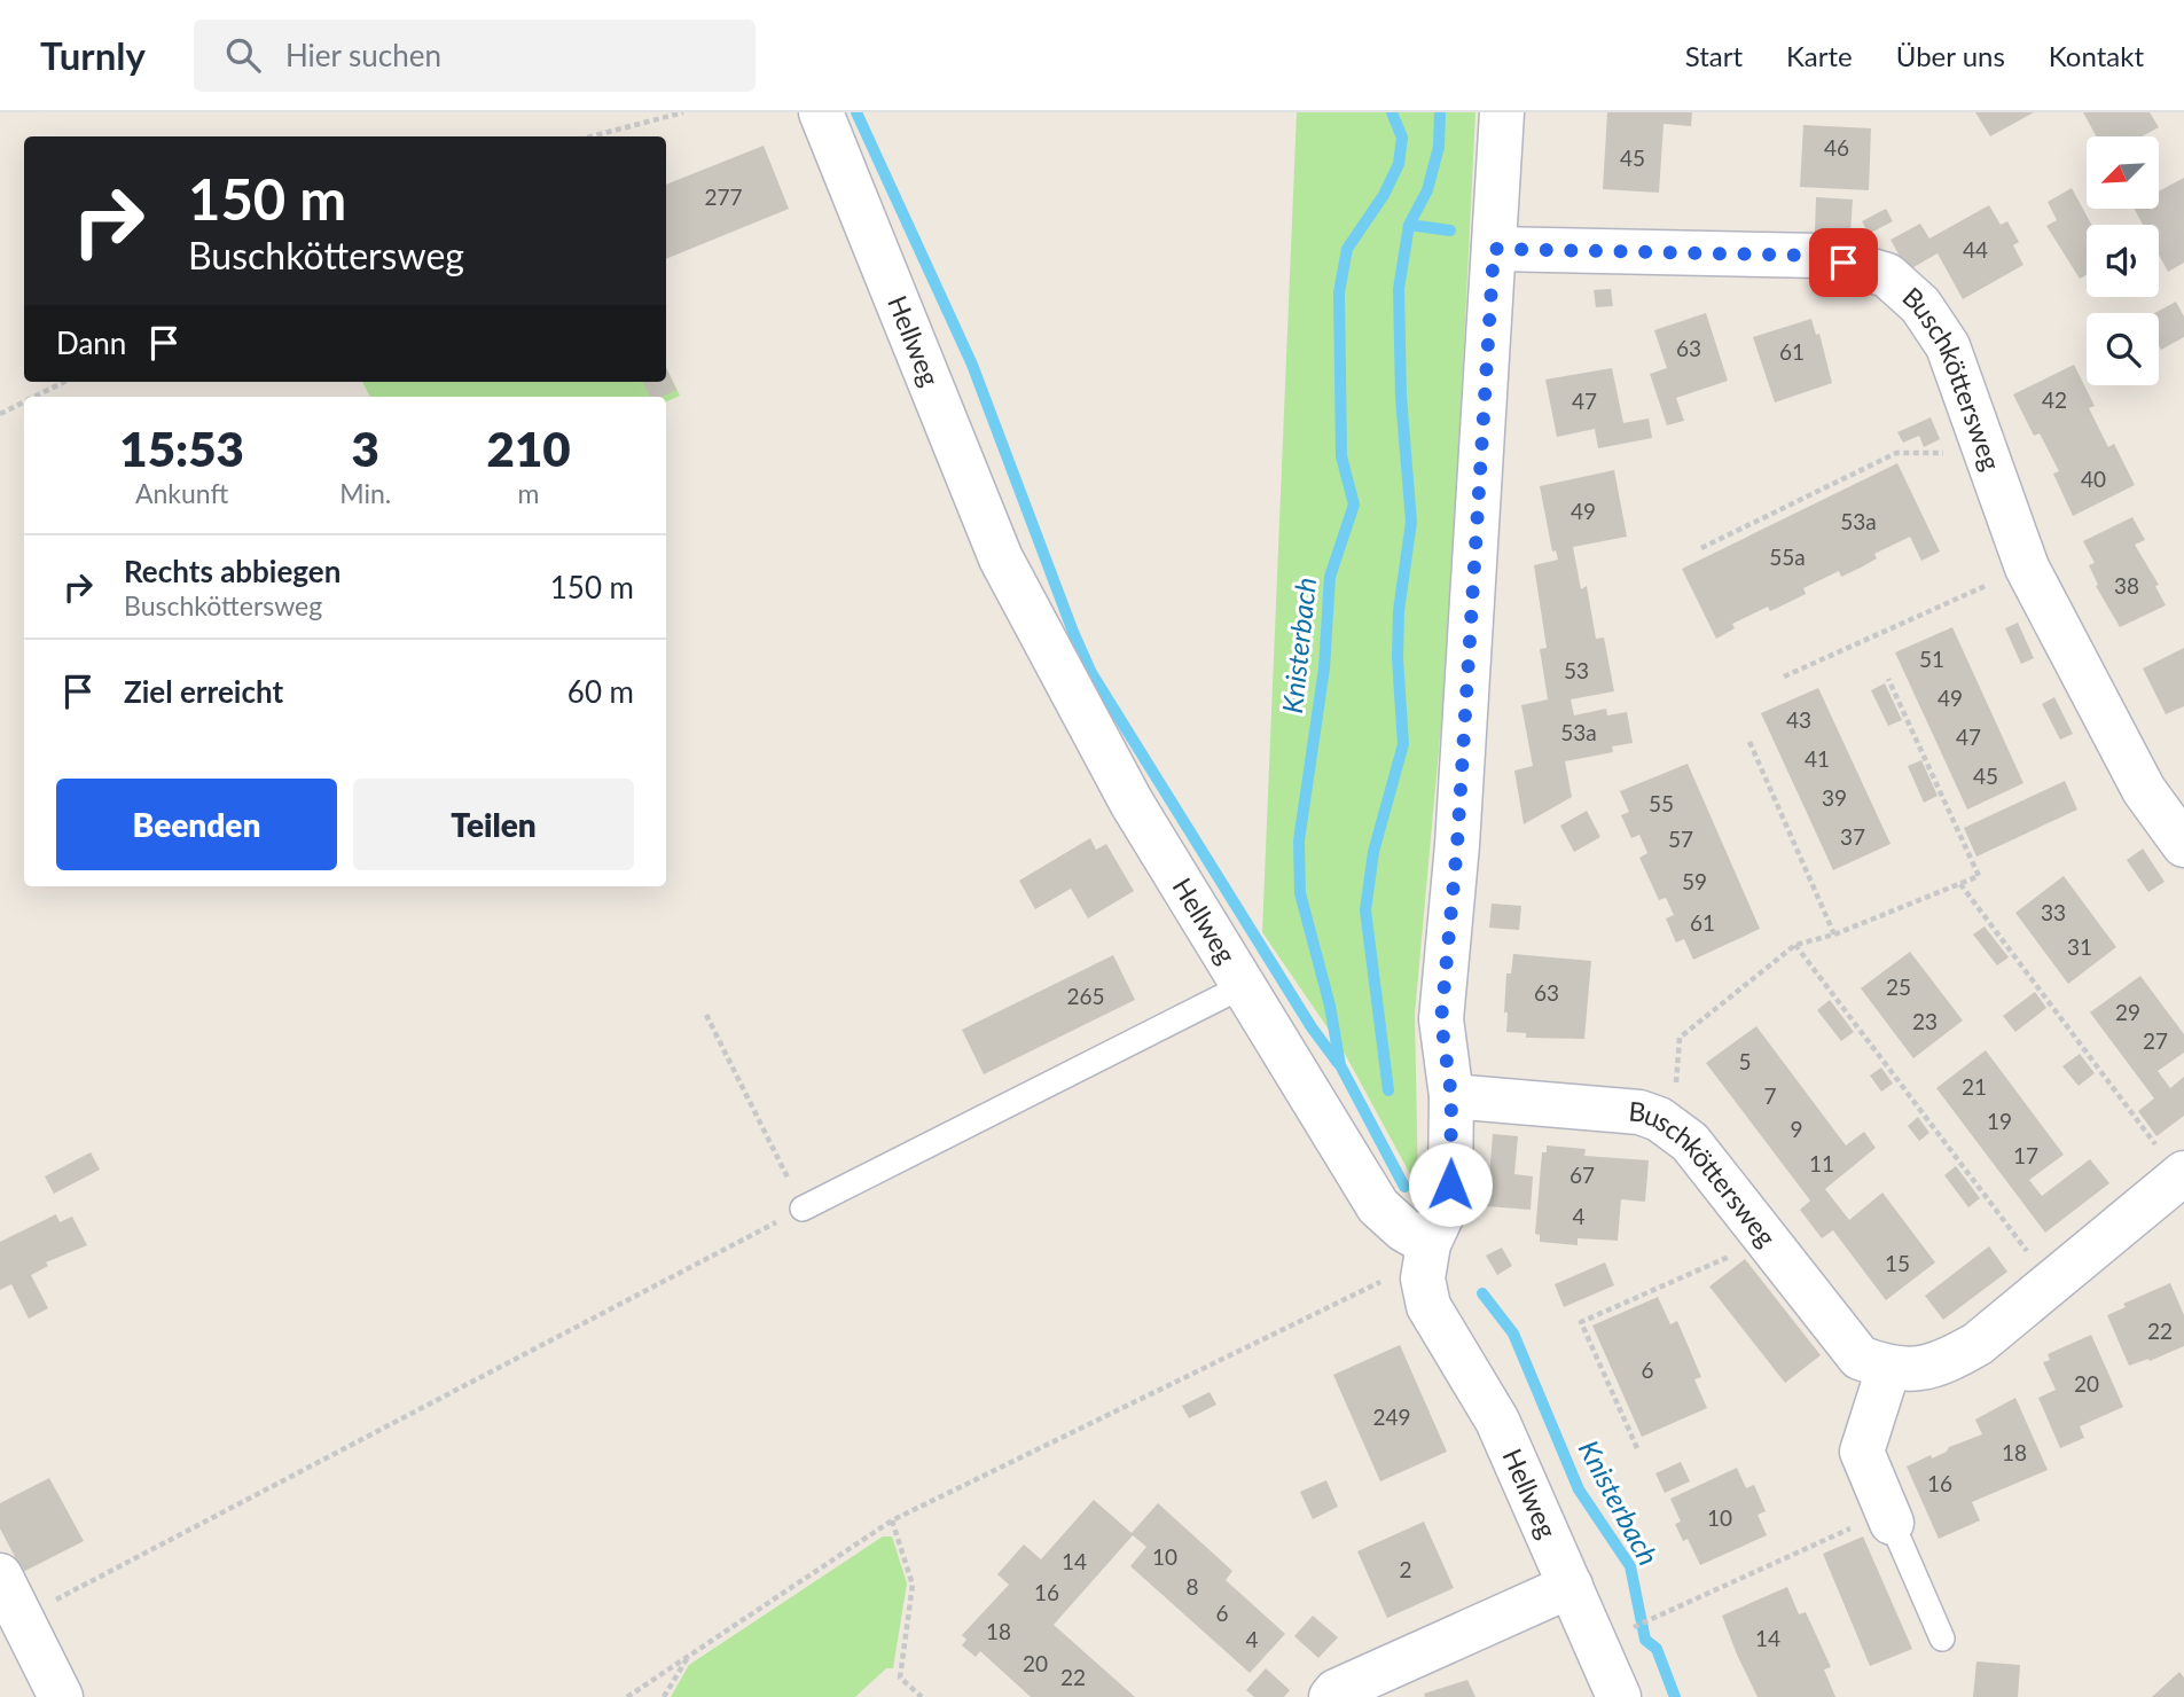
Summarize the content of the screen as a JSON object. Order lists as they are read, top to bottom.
{
  "streets": {
    "street": ["Hellweg", "Buschköttersweg"]
  },
  "water": ["Knisterbach"],
  "house_numbers": [
    "46",
    "45",
    "277",
    "44",
    "63",
    "61",
    "42",
    "47",
    "40",
    "49",
    "53a",
    "55a",
    "38",
    "51",
    "53",
    "49",
    "43",
    "53a",
    "47",
    "41",
    "45",
    "39",
    "55",
    "37",
    "57",
    "59",
    "33",
    "61",
    "31",
    "25",
    "63",
    "265",
    "29",
    "23",
    "27",
    "5",
    "21",
    "7",
    "19",
    "9",
    "17",
    "11",
    "67",
    "4",
    "15",
    "22",
    "6",
    "20",
    "249",
    "18",
    "16",
    "10",
    "10",
    "14",
    "2",
    "8",
    "16",
    "6",
    "18",
    "14",
    "4",
    "20",
    "22"
  ],
  "north": "bottom left",
  "page": {
    "header": "Turnly",
    "search": "Hier suchen",
    "nav": [
      "Start",
      "Karte",
      "Über uns",
      "Kontakt"
    ],
    "turn": ["150 m", "Buschköttersweg"],
    "then": "Dann",
    "eta": [
      "15:53",
      "Ankunft",
      "3",
      "Min.",
      "210",
      "m"
    ],
    "list": [
      {
        "name": "Rechts abbiegen",
        "note": "Buschköttersweg",
        "value": "150 m"
      },
      {
        "name": "Ziel erreicht",
        "value": "60 m"
      }
    ],
    "buttons": ["Beenden", "Teilen"]
  }
}
